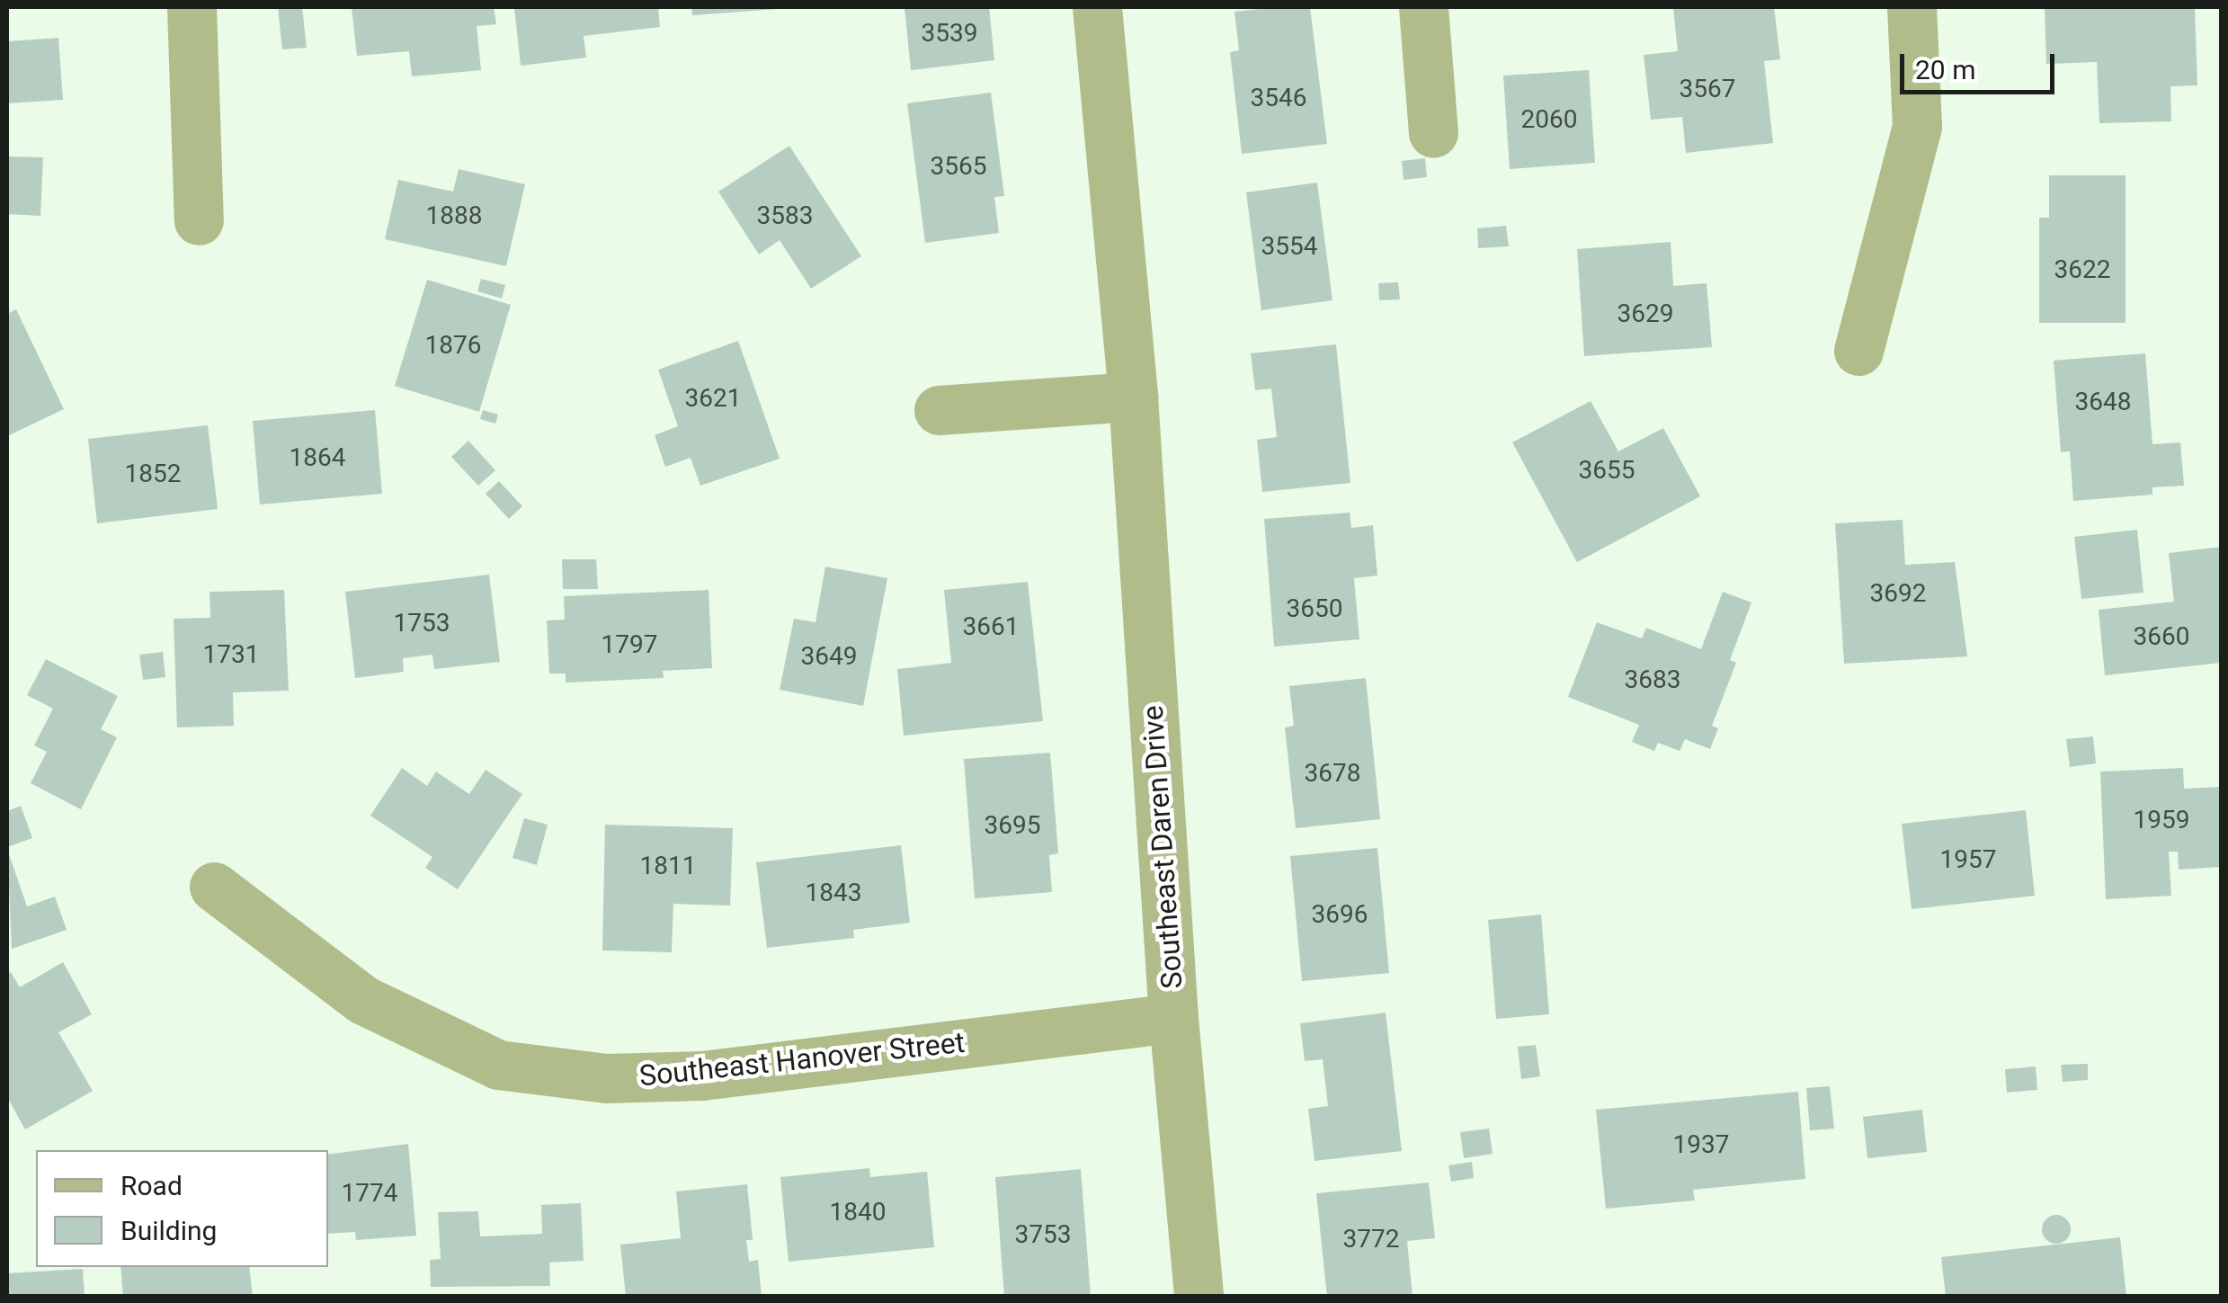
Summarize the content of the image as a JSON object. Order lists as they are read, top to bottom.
{
  "streets": {
    "street": ["Southeast Daren Drive", "Southeast Hanover Street"]
  },
  "crossings": [
    ["Southeast Daren Drive", "Southeast Hanover Street"]
  ],
  "house_numbers": [
    "3539",
    "3567",
    "3546",
    "2060",
    "3565",
    "1888",
    "3583",
    "3554",
    "3622",
    "3629",
    "1876",
    "3621",
    "3648",
    "1864",
    "3655",
    "1852",
    "3692",
    "3650",
    "1753",
    "3661",
    "3660",
    "1797",
    "1731",
    "3649",
    "3683",
    "3678",
    "1959",
    "3695",
    "1957",
    "1811",
    "1843",
    "3696",
    "1937",
    "1774",
    "1840",
    "3753",
    "3772"
  ],
  "legend": ["Road", "Building"],
  "scale_bar": "20 m"
}
